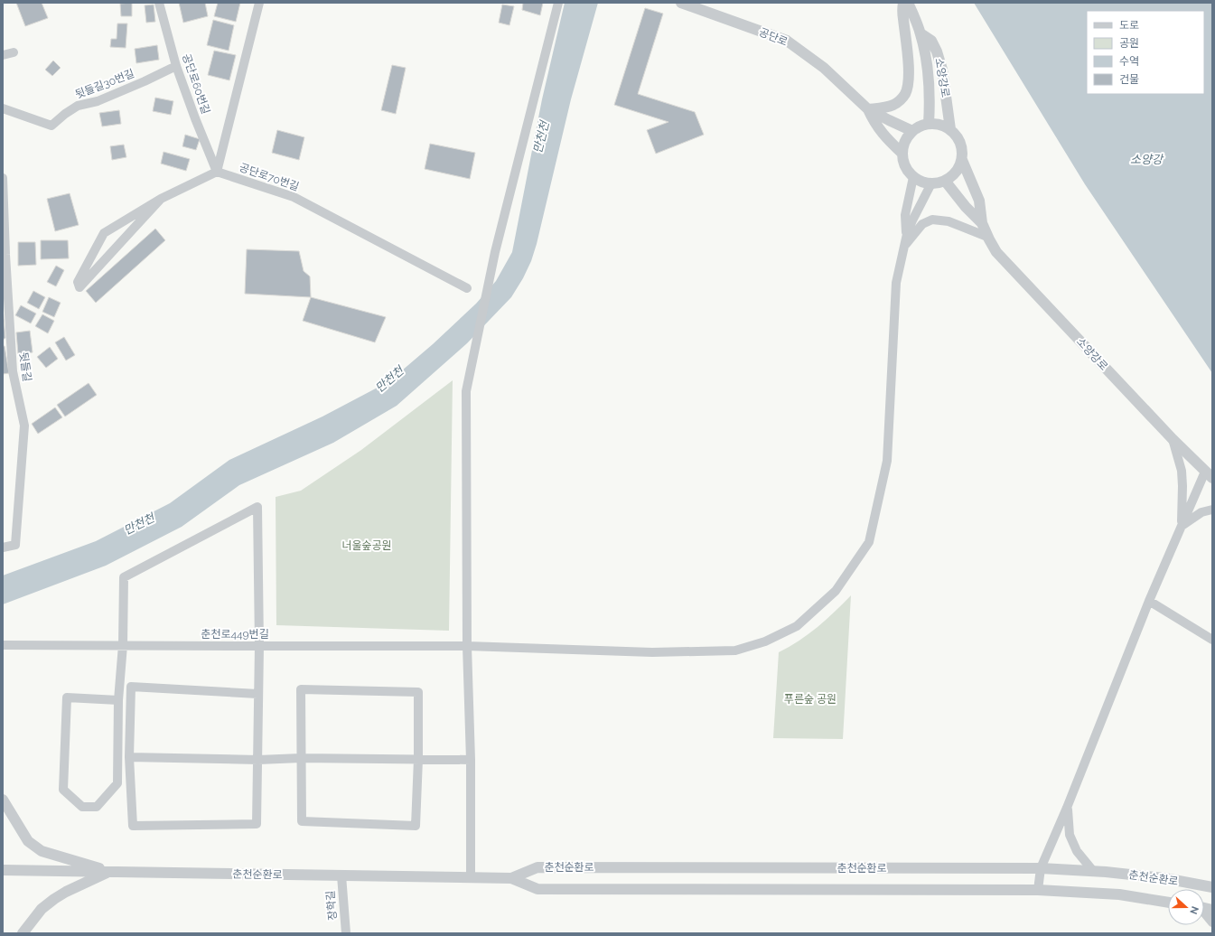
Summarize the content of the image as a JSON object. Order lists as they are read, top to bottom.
{
  "streets": {
    "street": [
      "공단로",
      "소양강로",
      "뒷들길30번길",
      "공단로60번길",
      "공단로70번길",
      "뒷들길",
      "춘천로449번길",
      "춘천순환로",
      "장학길"
    ]
  },
  "crossings": [
    ["공단로", "소양강로"],
    ["뒷들길30번길", "공단로60번길"],
    ["공단로60번길", "공단로70번길"],
    ["춘천순환로", "장학길"]
  ],
  "water": ["만천천", "소양강"],
  "parks": ["너울숲공원", "푸른숲 공원"],
  "legend": [
    "도로",
    "공원",
    "수역",
    "건물"
  ],
  "north": "right"
}
